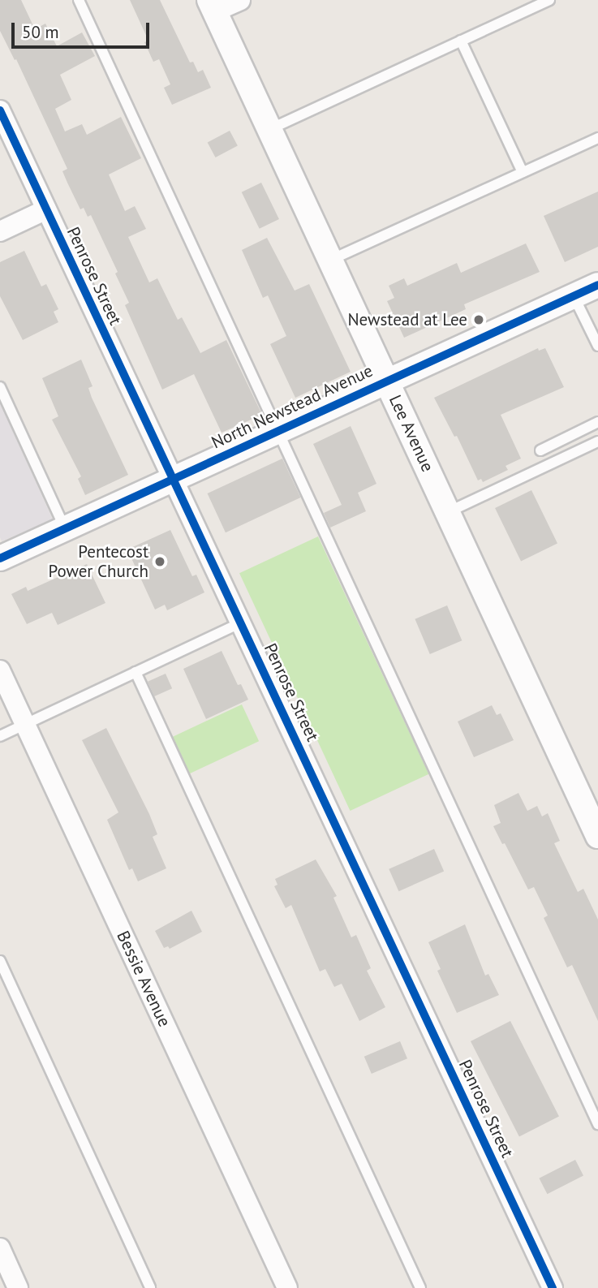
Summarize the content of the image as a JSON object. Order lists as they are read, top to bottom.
{
  "streets": {
    "street": [
      "Penrose Street",
      "North Newstead Avenue",
      "Lee Avenue",
      "Bessie Avenue"
    ]
  },
  "crossings": [
    ["Penrose Street", "North Newstead Avenue"],
    ["North Newstead Avenue", "Lee Avenue"]
  ],
  "places": ["Newstead at Lee", "Pentecost Power Church"],
  "scale_bar": "50 m"
}
